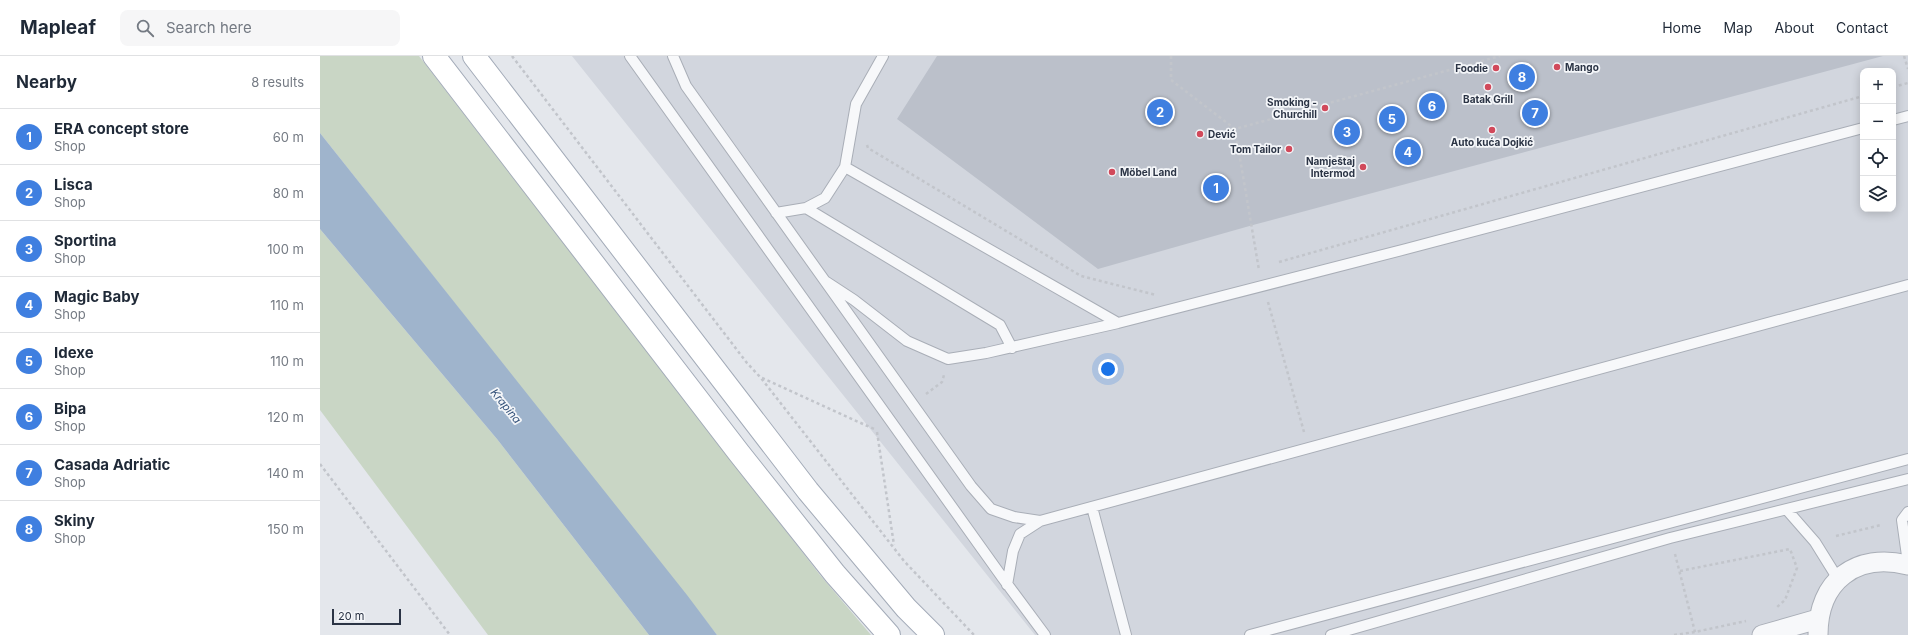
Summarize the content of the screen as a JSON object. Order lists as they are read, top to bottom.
{
  "water": ["Krapina"],
  "places": [
    "Mango",
    "Foodie",
    "Batak Grill",
    "Smoking - Churchill",
    "Auto kuća Dojkić",
    "Dević",
    "Tom Tailor",
    "Namještaj Intermod",
    "Möbel Land"
  ],
  "scale_bar": "20 m",
  "page": {
    "header": "Mapleaf",
    "search": "Search here",
    "nav": [
      "Home",
      "Map",
      "About",
      "Contact"
    ],
    "heading": ["Nearby", "8 results"],
    "pins": [
      "8",
      "6",
      "2",
      "7",
      "5",
      "3",
      "4",
      "1"
    ],
    "map_buttons": ["+", "−"],
    "list": [
      {
        "mark": "1",
        "name": "ERA concept store",
        "note": "Shop",
        "value": "60 m"
      },
      {
        "mark": "2",
        "name": "Lisca",
        "note": "Shop",
        "value": "80 m"
      },
      {
        "mark": "3",
        "name": "Sportina",
        "note": "Shop",
        "value": "100 m"
      },
      {
        "mark": "4",
        "name": "Magic Baby",
        "note": "Shop",
        "value": "110 m"
      },
      {
        "mark": "5",
        "name": "Idexe",
        "note": "Shop",
        "value": "110 m"
      },
      {
        "mark": "6",
        "name": "Bipa",
        "note": "Shop",
        "value": "120 m"
      },
      {
        "mark": "7",
        "name": "Casada Adriatic",
        "note": "Shop",
        "value": "140 m"
      },
      {
        "mark": "8",
        "name": "Skiny",
        "note": "Shop",
        "value": "150 m"
      }
    ],
    "scale": "20 m"
  }
}
